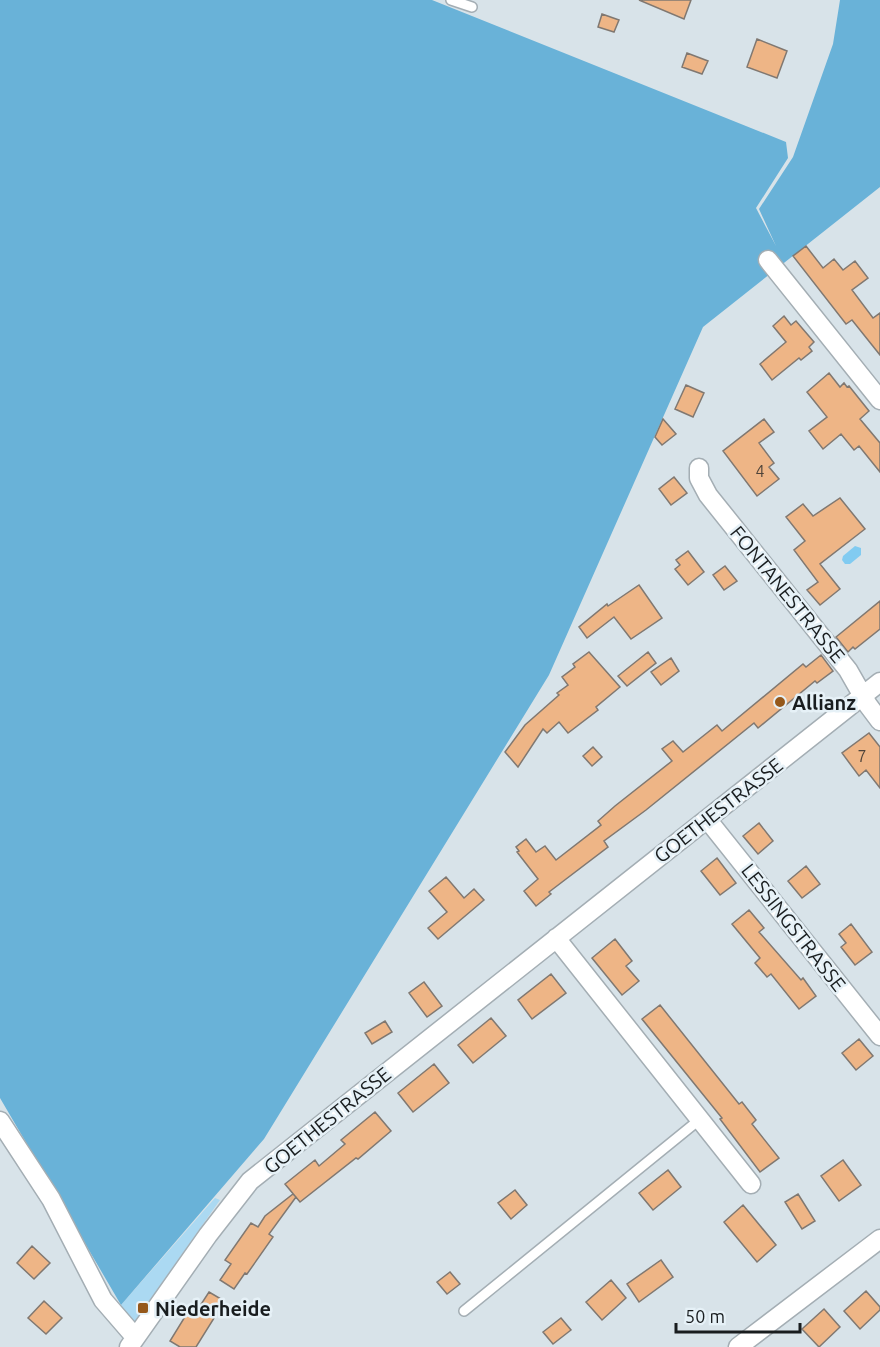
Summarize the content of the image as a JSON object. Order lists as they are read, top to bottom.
{
  "streets": {
    "street": ["FONTANESTRASSE", "GOETHESTRASSE", "LESSINGSTRASSE"]
  },
  "crossings": [
    ["FONTANESTRASSE", "GOETHESTRASSE"],
    ["GOETHESTRASSE", "LESSINGSTRASSE"]
  ],
  "places": {
    "other": ["Allianz"],
    "transit": ["Niederheide"]
  },
  "house_numbers": ["4", "7"],
  "scale_bar": "50 m"
}
